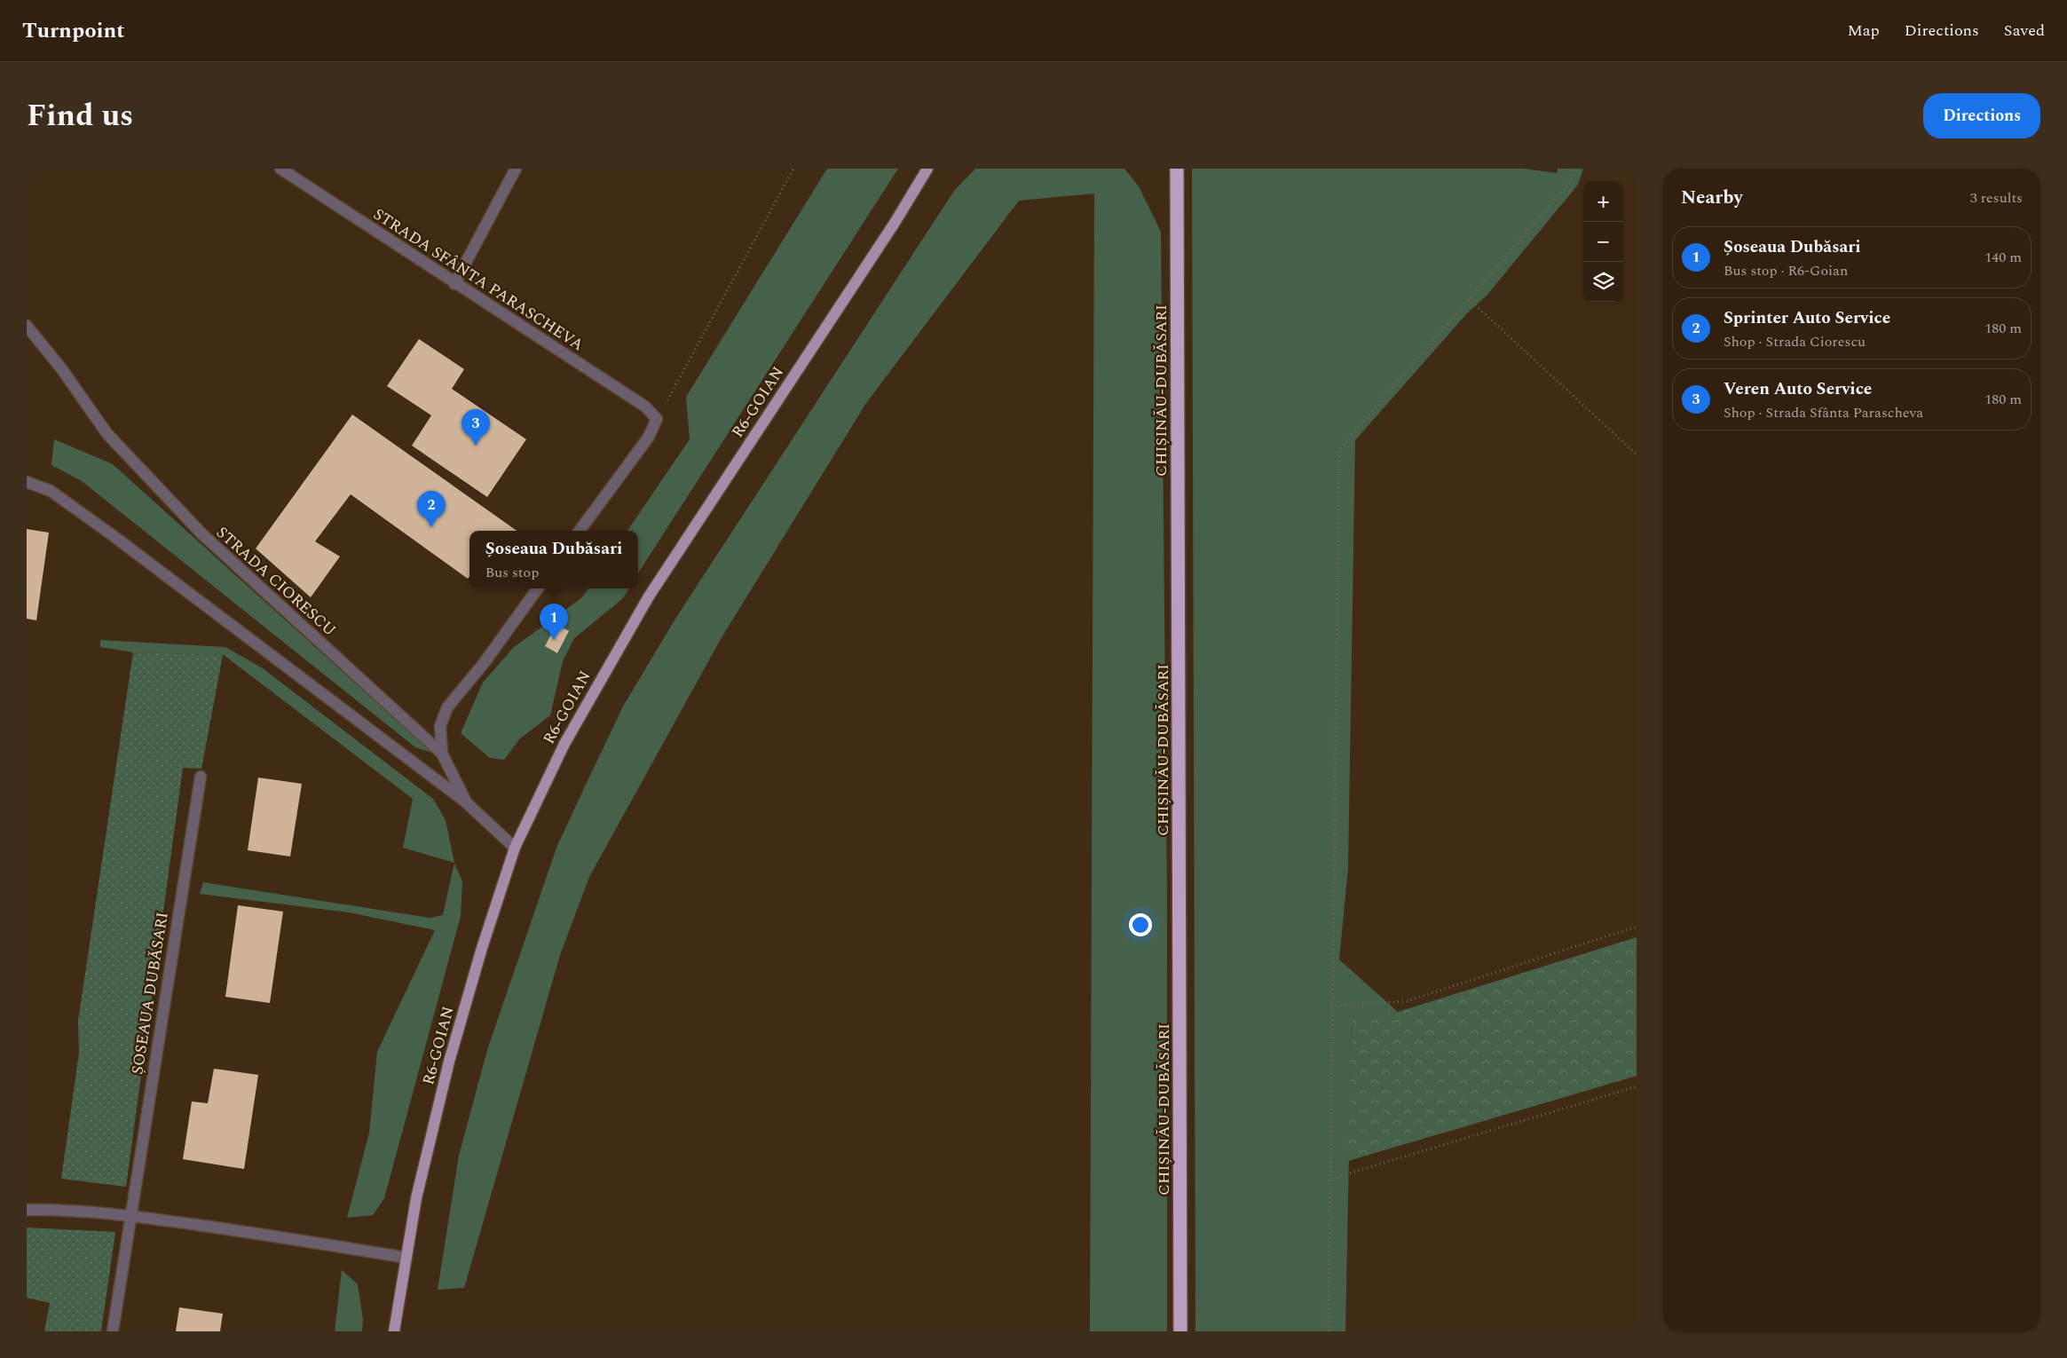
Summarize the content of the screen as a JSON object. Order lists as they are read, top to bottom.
{
  "streets": {
    "highway": ["CHIȘINĂU-DUBĂSARI"],
    "main road": ["R6-GOIAN"],
    "street": ["STRADA SFÂNTA PARASCHEVA", "STRADA CIORESCU", "ȘOSEAUA DUBĂSARI"]
  },
  "crossings": [
    ["R6-GOIAN", "STRADA CIORESCU"]
  ],
  "page": {
    "header": "Turnpoint",
    "nav": ["Map", "Directions", "Saved"],
    "title": "Find us",
    "buttons": "Directions",
    "heading": ["Nearby", "3 results"],
    "map_buttons": ["+", "−"],
    "list": [
      {
        "mark": "1",
        "name": "Șoseaua Dubăsari",
        "note": "Bus stop · R6-Goian",
        "value": "140 m"
      },
      {
        "mark": "2",
        "name": "Sprinter Auto Service",
        "note": "Shop · Strada Ciorescu",
        "value": "180 m"
      },
      {
        "mark": "3",
        "name": "Veren Auto Service",
        "note": "Shop · Strada Sfânta Parascheva",
        "value": "180 m"
      }
    ],
    "pins": ["3", "2", "1"],
    "popup": ["Șoseaua Dubăsari", "Bus stop"]
  }
}
